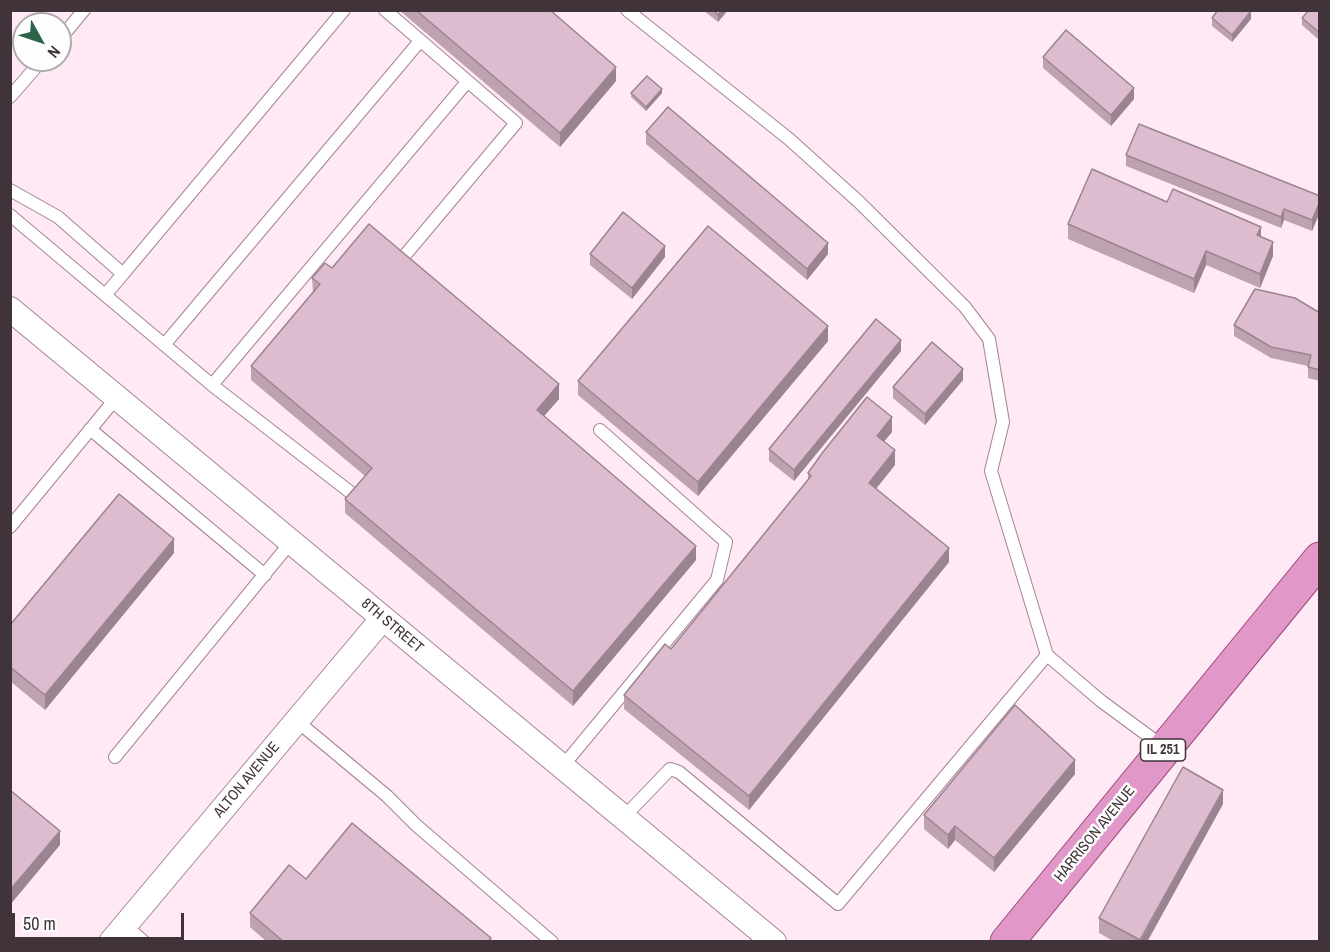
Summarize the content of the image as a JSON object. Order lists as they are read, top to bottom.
{
  "streets": {
    "main road": ["IL 251", "HARRISON AVENUE"],
    "street": ["8TH STREET", "ALTON AVENUE"]
  },
  "crossings": [
    ["8TH STREET", "ALTON AVENUE"]
  ],
  "scale_bar": "50 m",
  "north": "bottom right"
}
